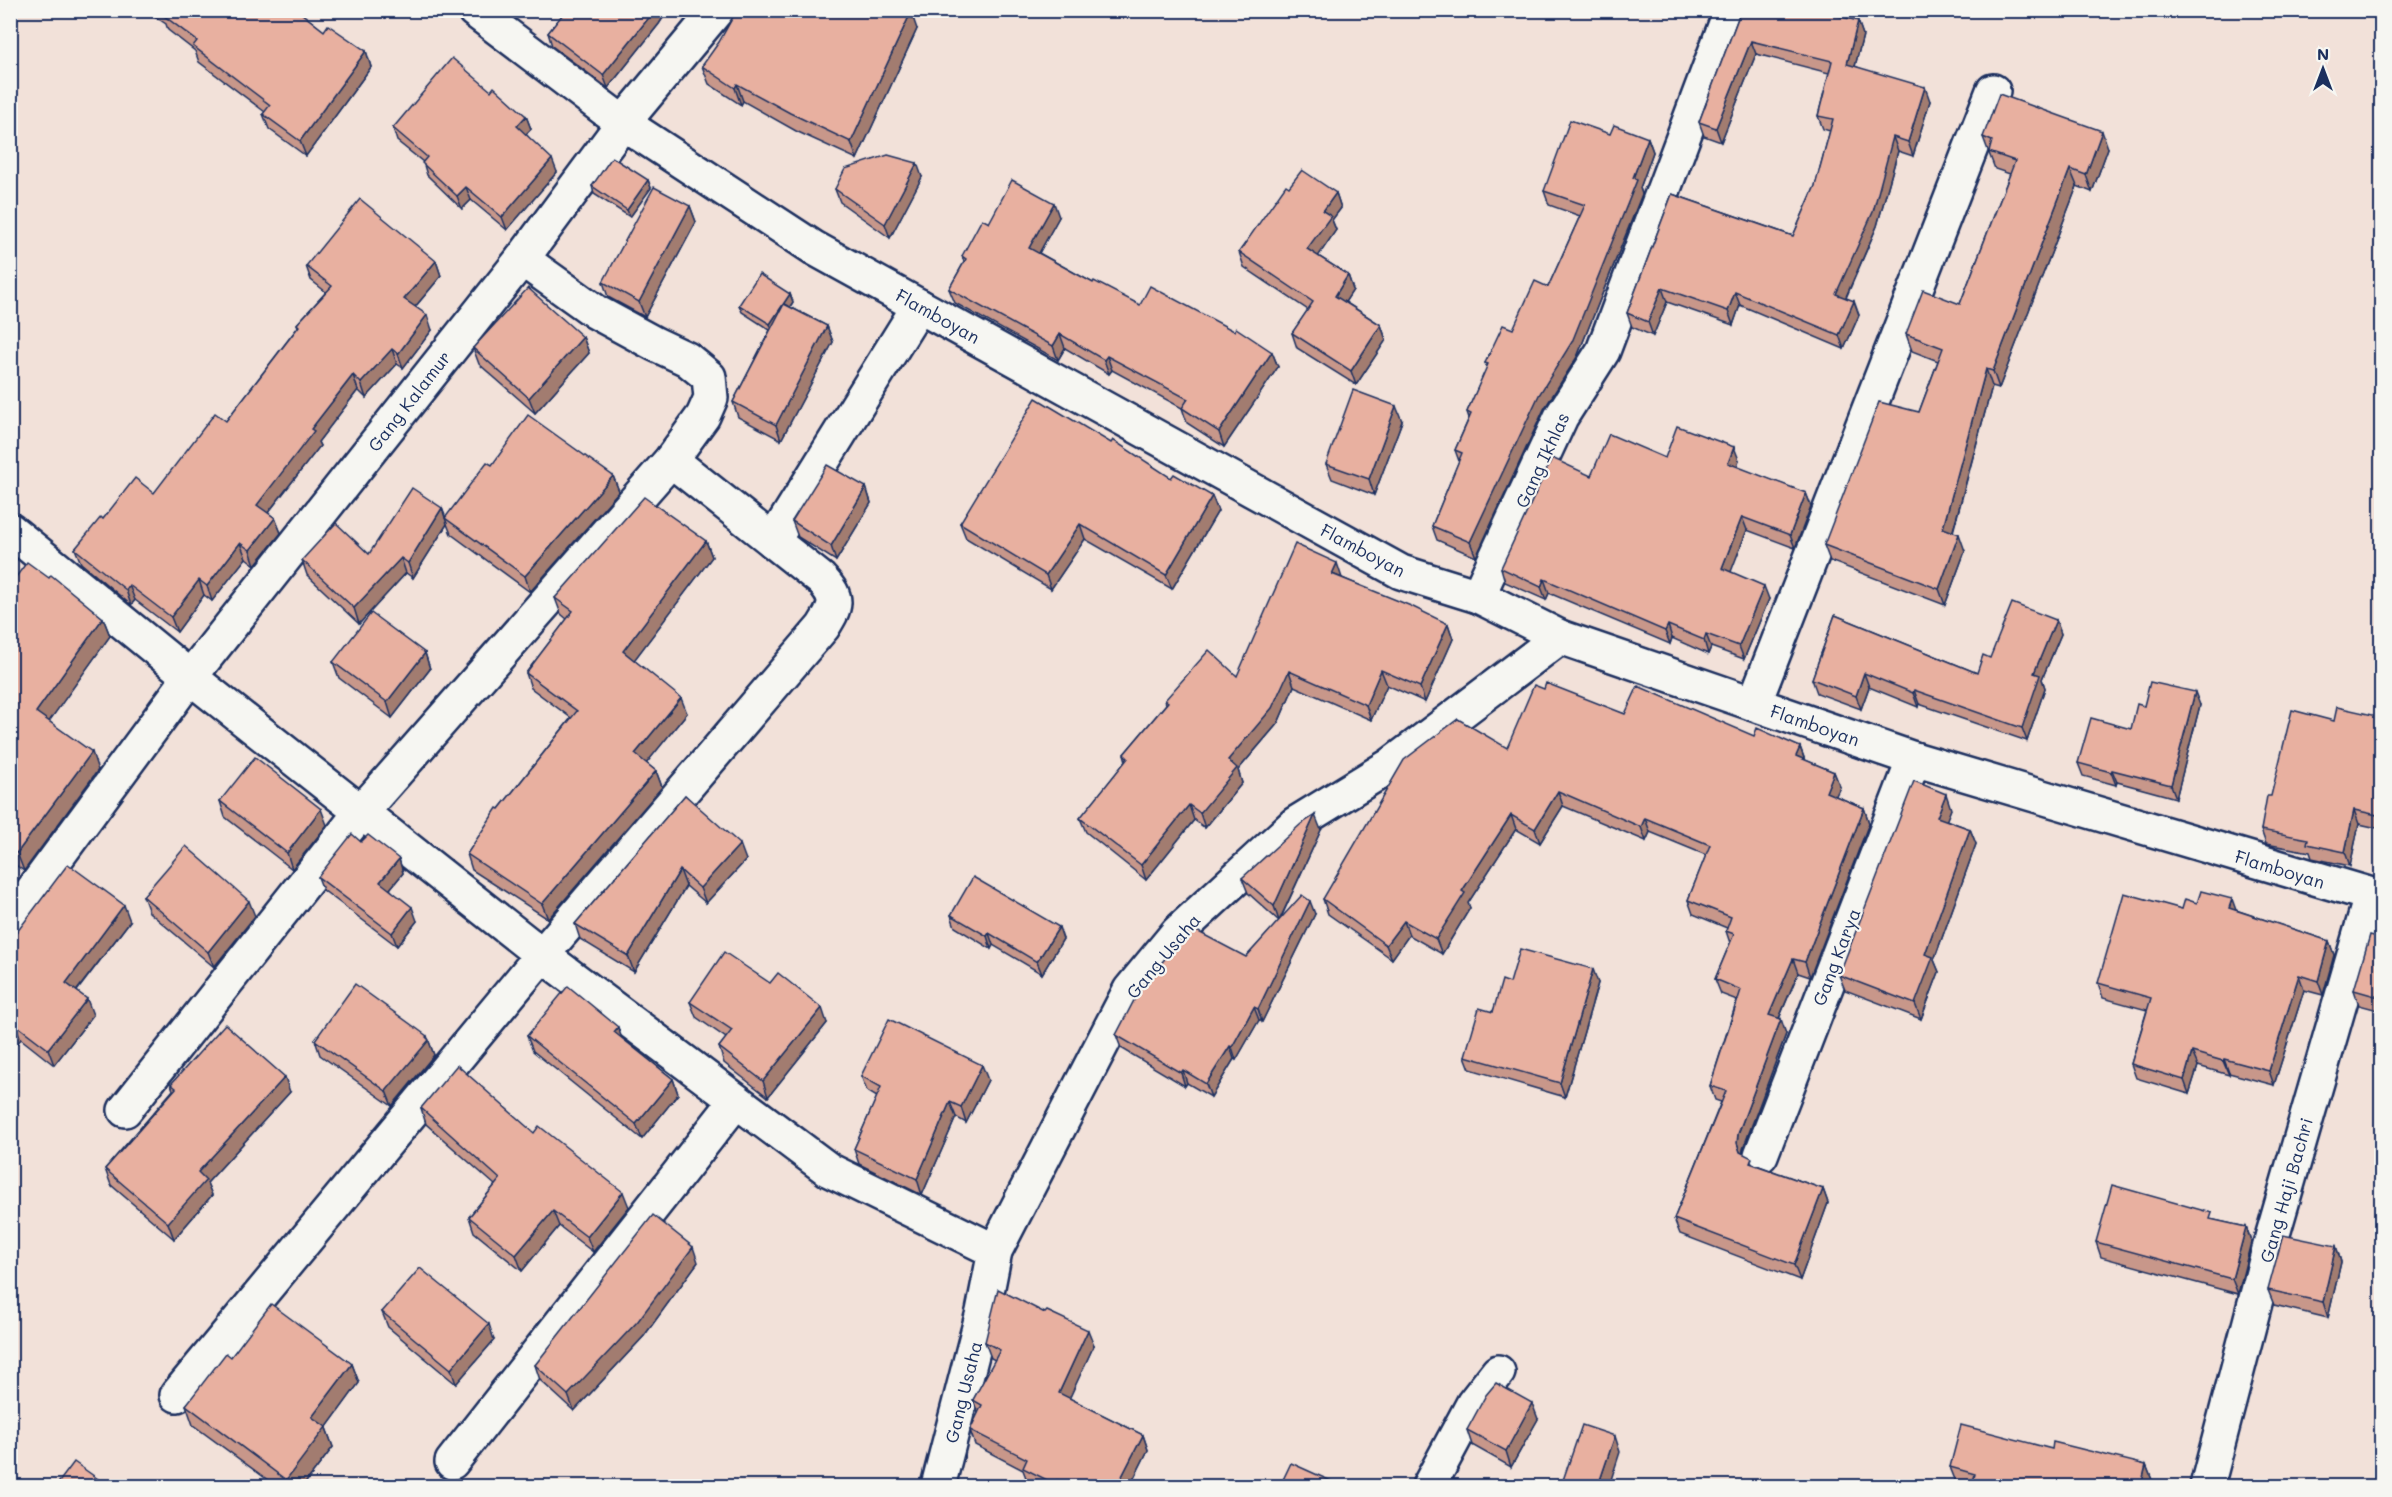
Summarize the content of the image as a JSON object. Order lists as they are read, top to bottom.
{
  "streets": {
    "street": [
      "Flamboyan",
      "Gang Kalamur",
      "Gang Ikhlas",
      "Gang Usaha",
      "Gang Karya",
      "Gang Haji Bachri"
    ]
  },
  "crossings": [
    ["Flamboyan", "Gang Kalamur"],
    ["Flamboyan", "Gang Ikhlas"],
    ["Flamboyan", "Gang Usaha"],
    ["Flamboyan", "Gang Karya"],
    ["Flamboyan", "Gang Haji Bachri"]
  ],
  "north": "top"
}
